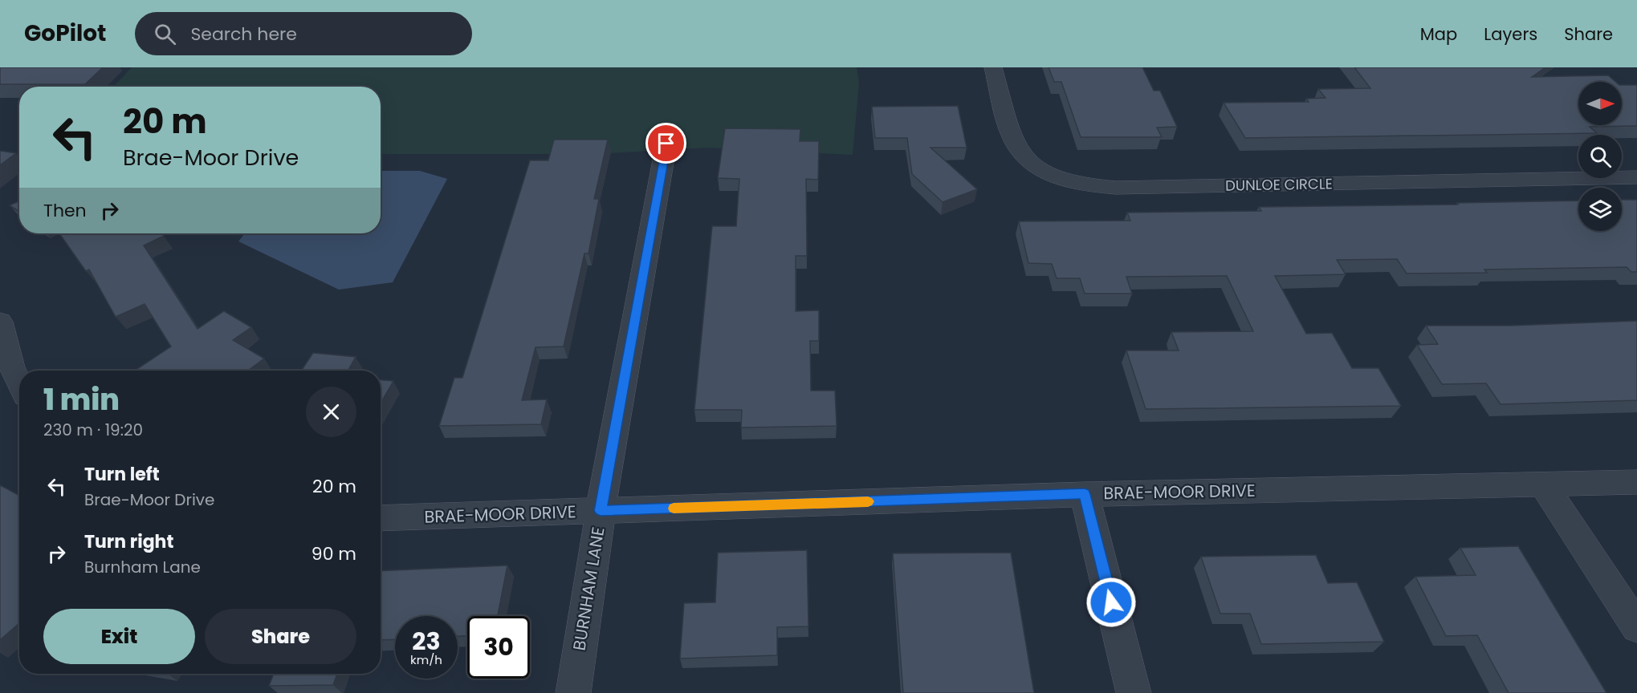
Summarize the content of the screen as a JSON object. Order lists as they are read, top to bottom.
{
  "streets": {
    "street": ["DUNLOE CIRCLE", "BRAE-MOOR DRIVE", "BURNHAM LANE"]
  },
  "crossings": [
    ["BRAE-MOOR DRIVE", "BURNHAM LANE"]
  ],
  "north": "right",
  "page": {
    "header": "GoPilot",
    "search": "Search here",
    "nav": ["Map", "Layers", "Share"],
    "turn": ["20 m", "Brae-Moor Drive"],
    "then": "Then",
    "heading": ["1 min", "230 m · 19:20"],
    "list": [
      {
        "name": "Turn left",
        "note": "Brae-Moor Drive",
        "value": "20 m"
      },
      {
        "name": "Turn right",
        "note": "Burnham Lane",
        "value": "90 m"
      }
    ],
    "buttons": ["Exit", "Share"],
    "speed": "23 km/h",
    "limit": "30"
  }
}
